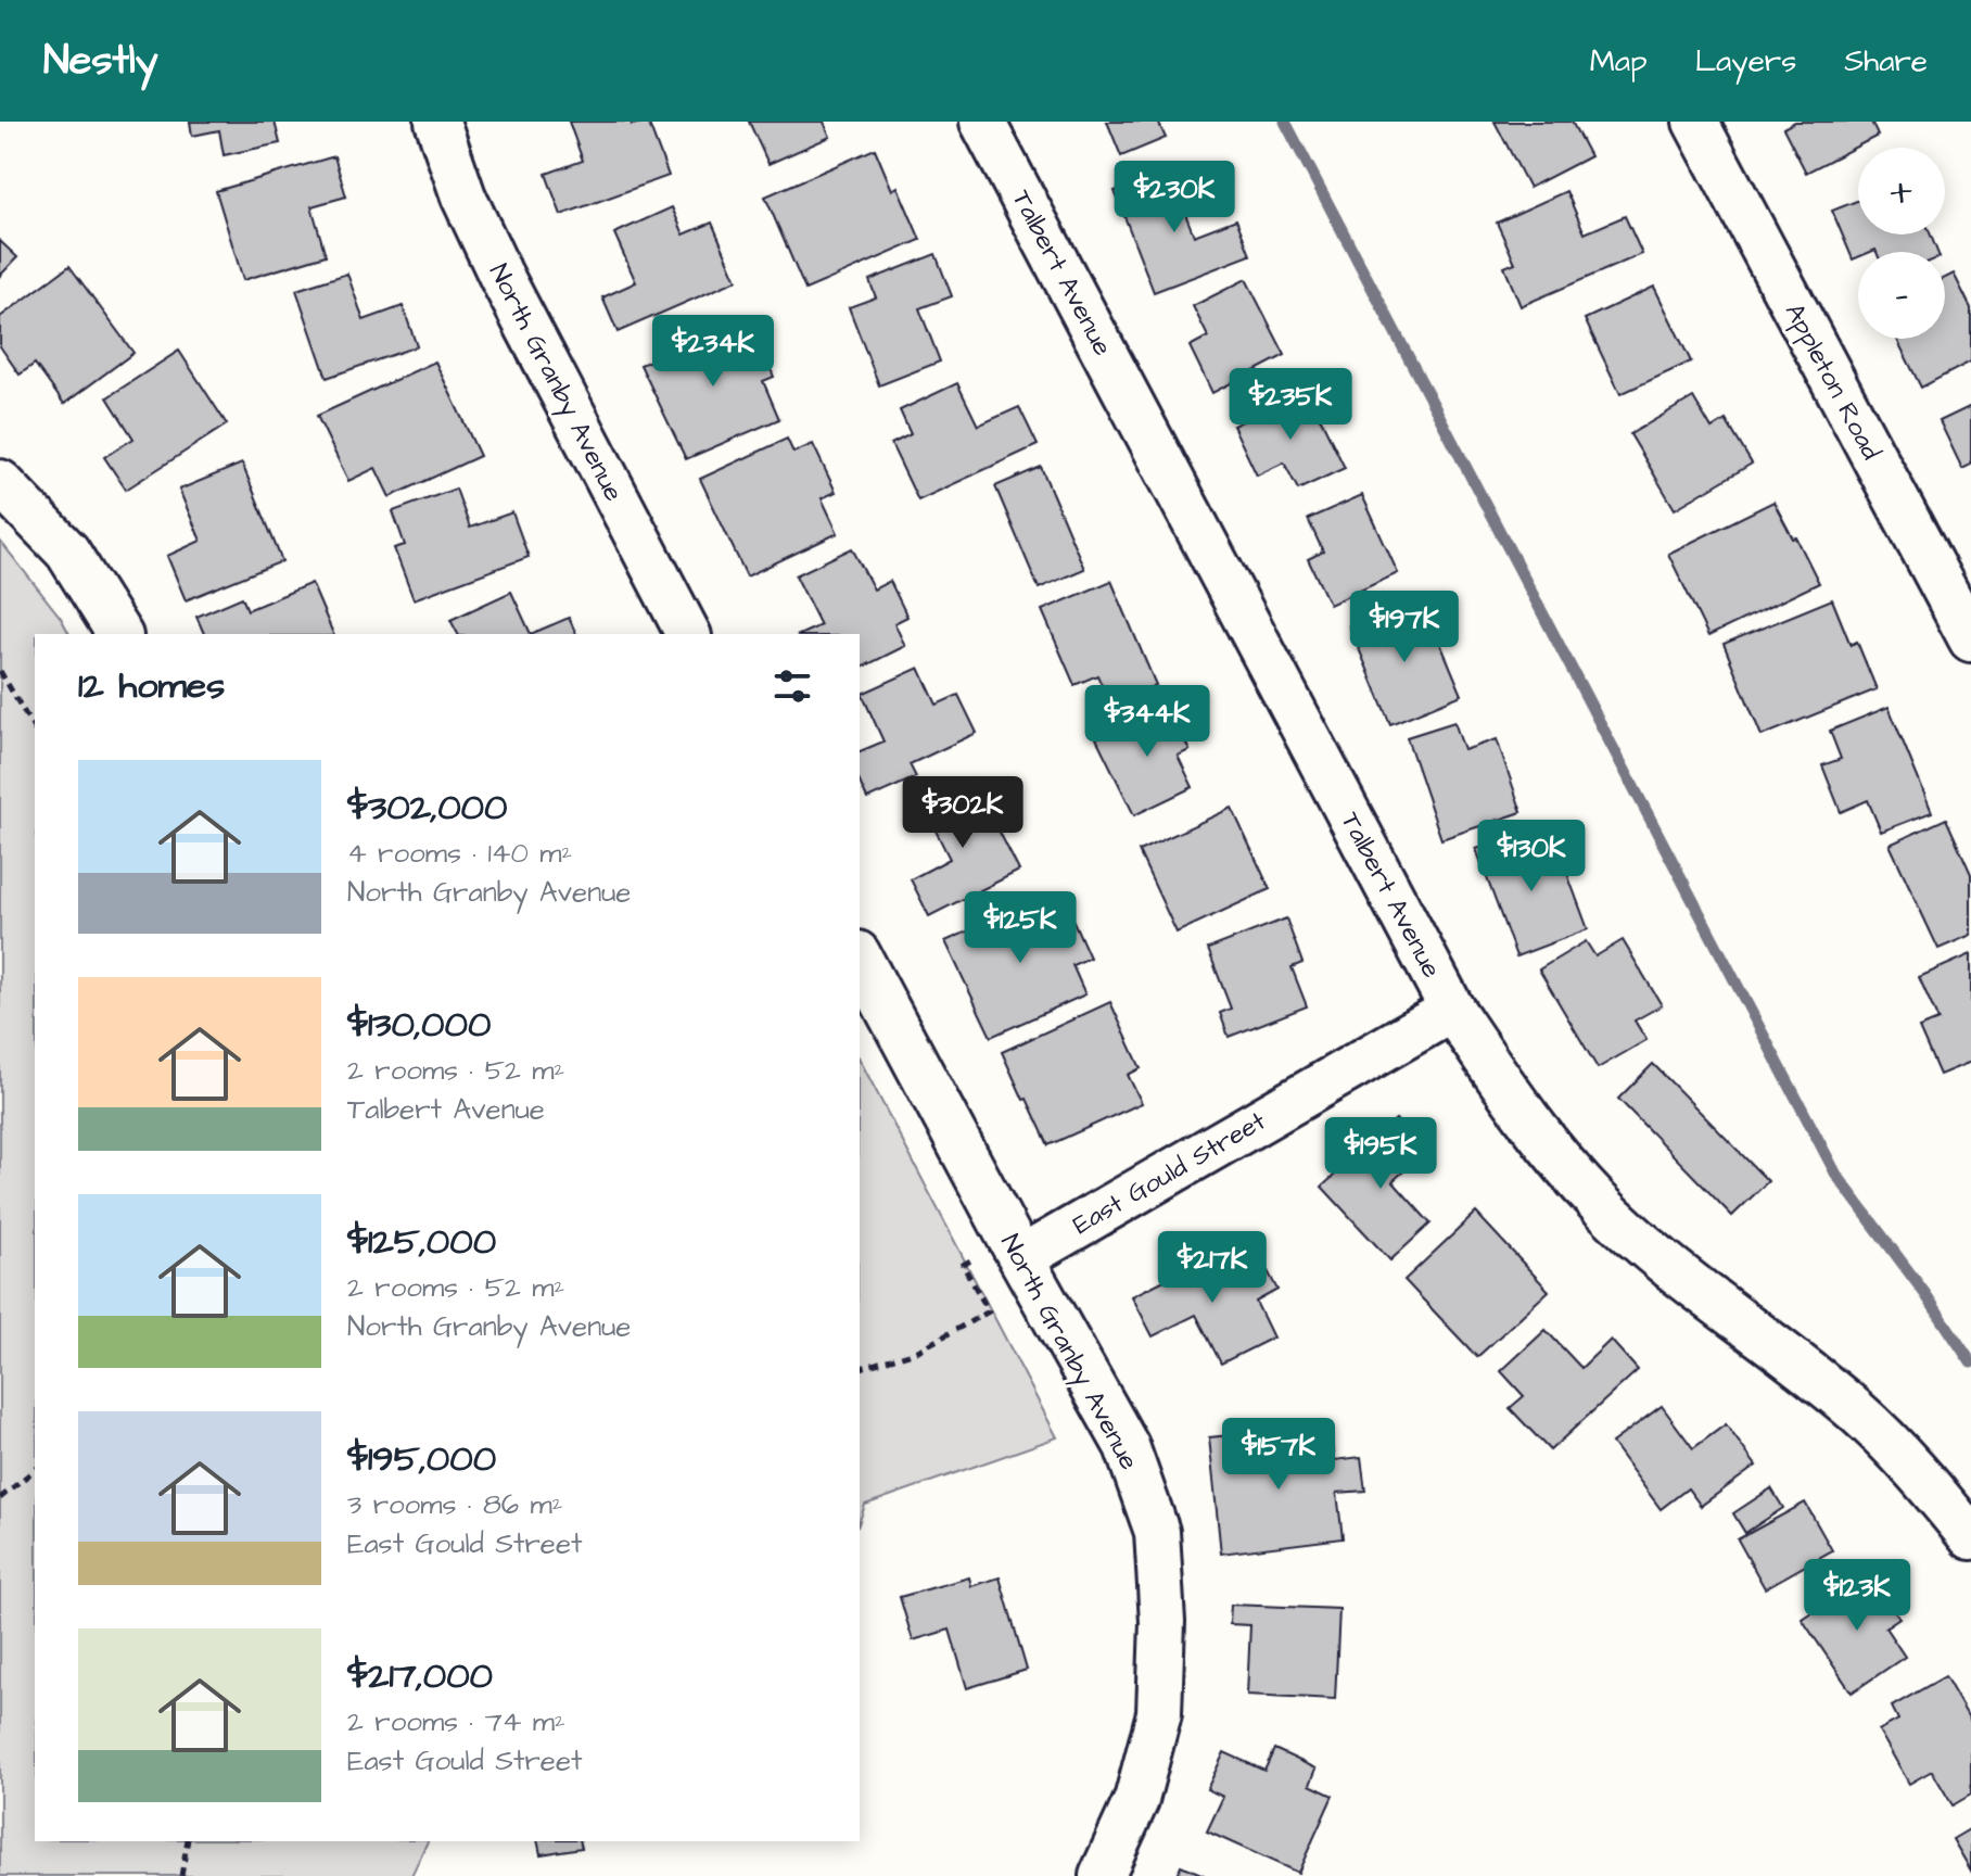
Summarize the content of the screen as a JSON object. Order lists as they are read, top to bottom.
{
  "streets": {
    "street": [
      "Talbert Avenue",
      "Appleton Road",
      "North Granby Avenue",
      "East Gould Street"
    ]
  },
  "crossings": [
    ["Talbert Avenue", "East Gould Street"],
    ["North Granby Avenue", "East Gould Street"]
  ],
  "page": {
    "header": "Nestly",
    "nav": ["Map", "Layers", "Share"],
    "map_buttons": ["+", "−"],
    "price": [
      "$230K",
      "$234K",
      "$235K",
      "$197K",
      "$344K",
      "$302K",
      "$130K",
      "$125K",
      "$195K",
      "$217K",
      "$157K",
      "$123K"
    ],
    "heading": "12 homes",
    "list": [
      {
        "name": "$302,000",
        "note": "4 rooms · 140 m² · North Granby Avenue"
      },
      {
        "name": "$130,000",
        "note": "2 rooms · 52 m² · Talbert Avenue"
      },
      {
        "name": "$125,000",
        "note": "2 rooms · 52 m² · North Granby Avenue"
      },
      {
        "name": "$195,000",
        "note": "3 rooms · 86 m² · East Gould Street"
      },
      {
        "name": "$217,000",
        "note": "2 rooms · 74 m² · East Gould Street"
      }
    ]
  }
}
